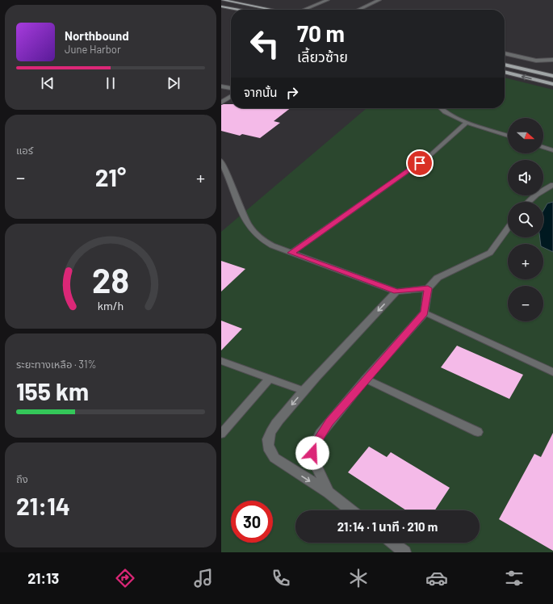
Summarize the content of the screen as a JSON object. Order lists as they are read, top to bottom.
{
  "north": "right",
  "page": {
    "turn": ["70 m", "เลี้ยวซ้าย"],
    "song": ["Northbound", "June Harbor"],
    "then": "จากนั้น",
    "tile": [
      "แอร์",
      ["ระยะทางเหลือ · 31%", "155 km"],
      ["ถึง", "21:14"]
    ],
    "map_buttons": ["+", "−"],
    "heat": ["−", "21°", "+"],
    "limit": "30",
    "trip": "21:14 · 1 นาที · 210 m",
    "tabs": "21:13",
    "gauge": ["28", "km/h"]
  }
}
